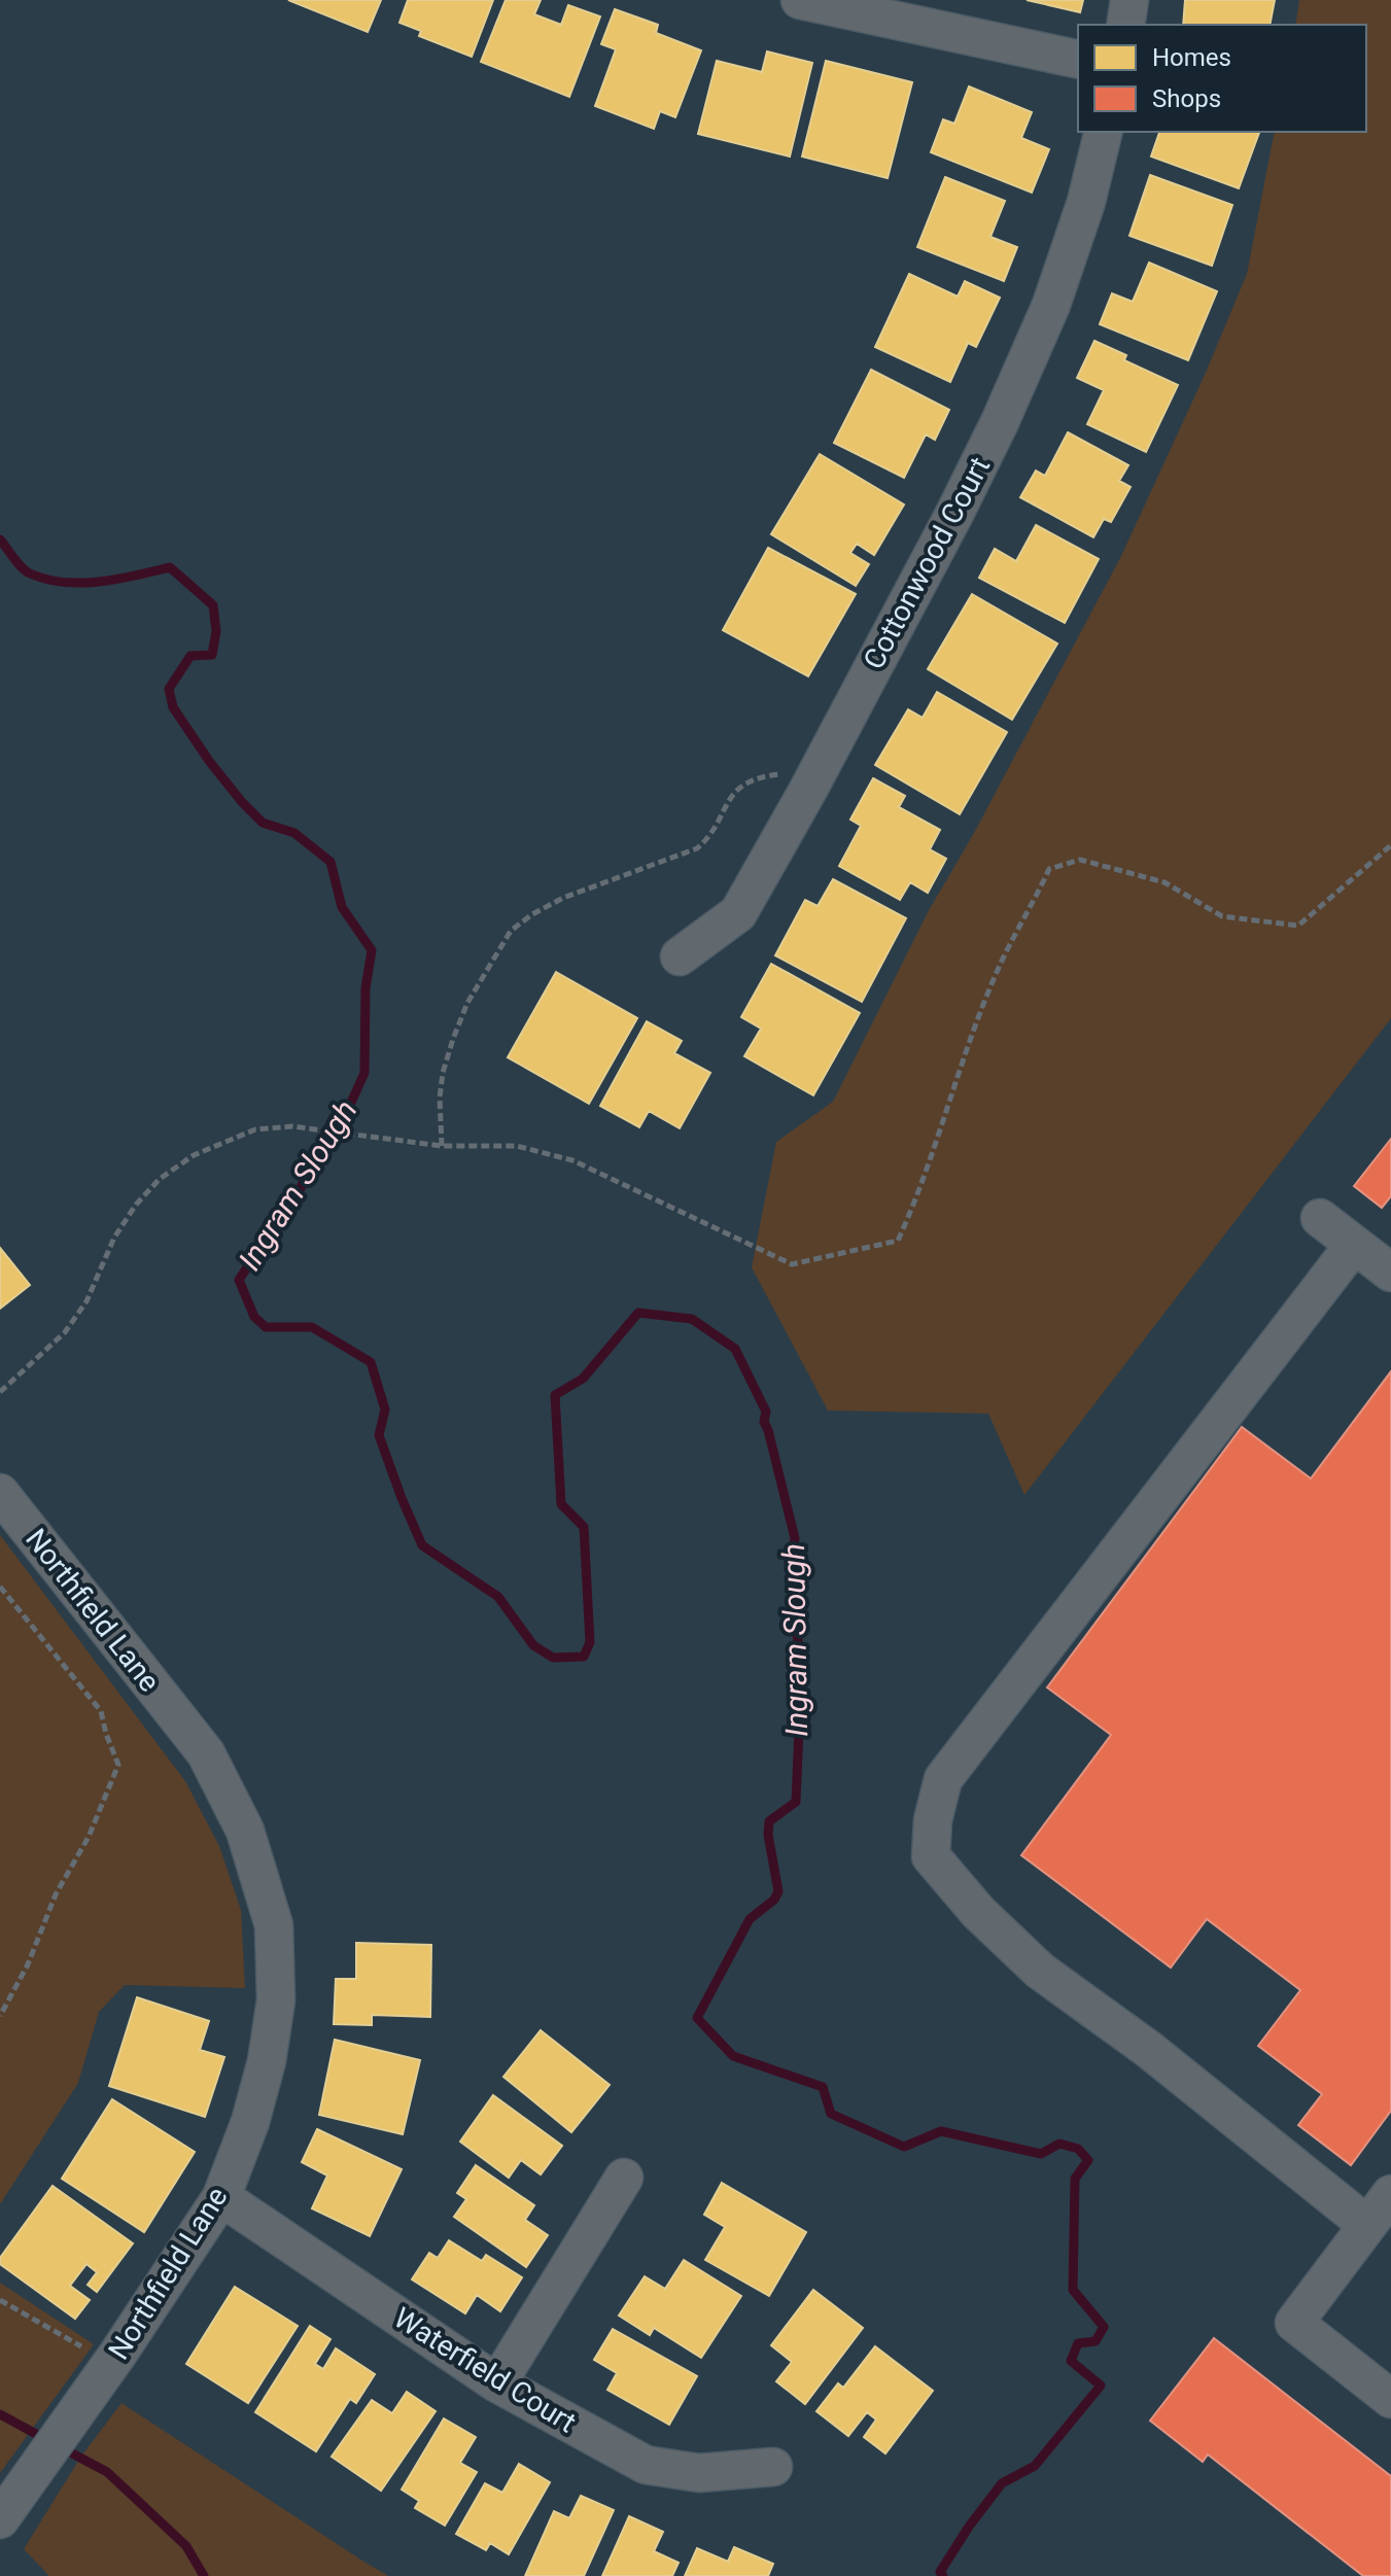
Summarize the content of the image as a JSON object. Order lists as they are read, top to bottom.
{
  "streets": {
    "street": ["Cottonwood Court", "Northfield Lane", "Waterfield Court"]
  },
  "crossings": [
    ["Northfield Lane", "Waterfield Court"]
  ],
  "water": ["Ingram Slough"],
  "legend": ["Homes", "Shops"]
}
